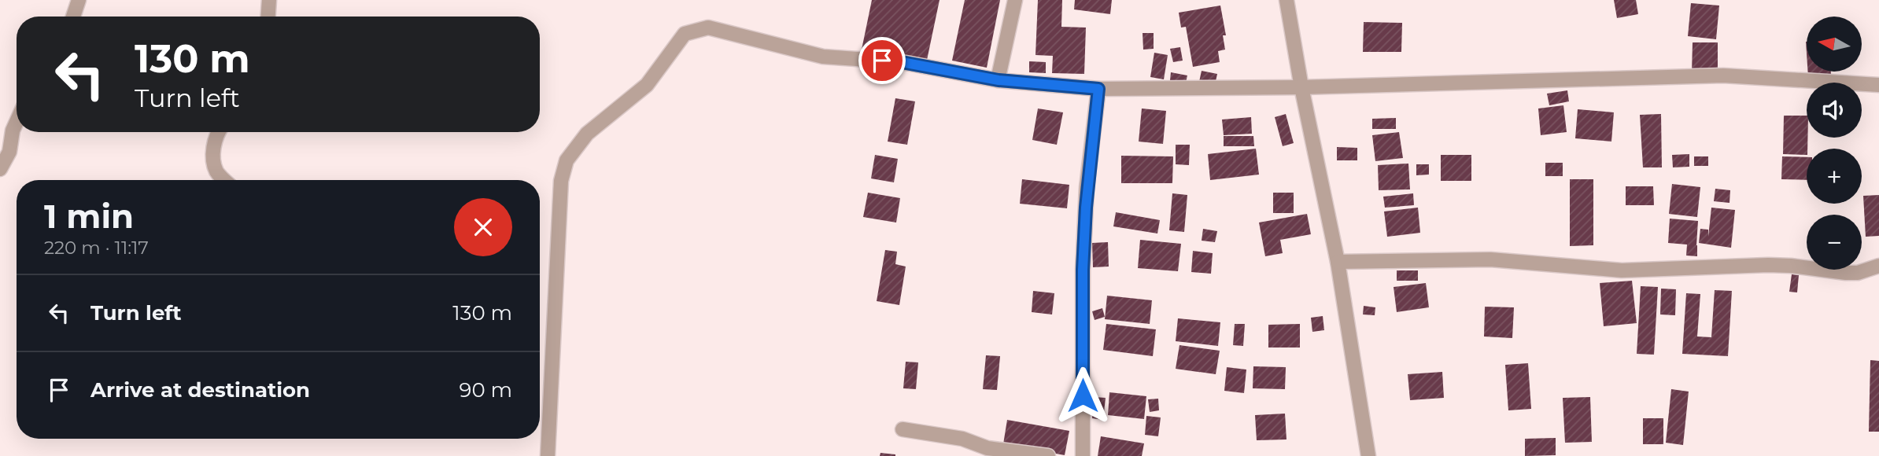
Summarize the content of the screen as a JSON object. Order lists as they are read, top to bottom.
{
  "north": "left",
  "page": {
    "map_buttons": ["+", "−"],
    "turn": ["130 m", "Turn left"],
    "heading": ["1 min", "220 m · 11:17"],
    "list": [
      {
        "name": "Turn left",
        "value": "130 m"
      },
      {
        "name": "Arrive at destination",
        "value": "90 m"
      }
    ]
  }
}
